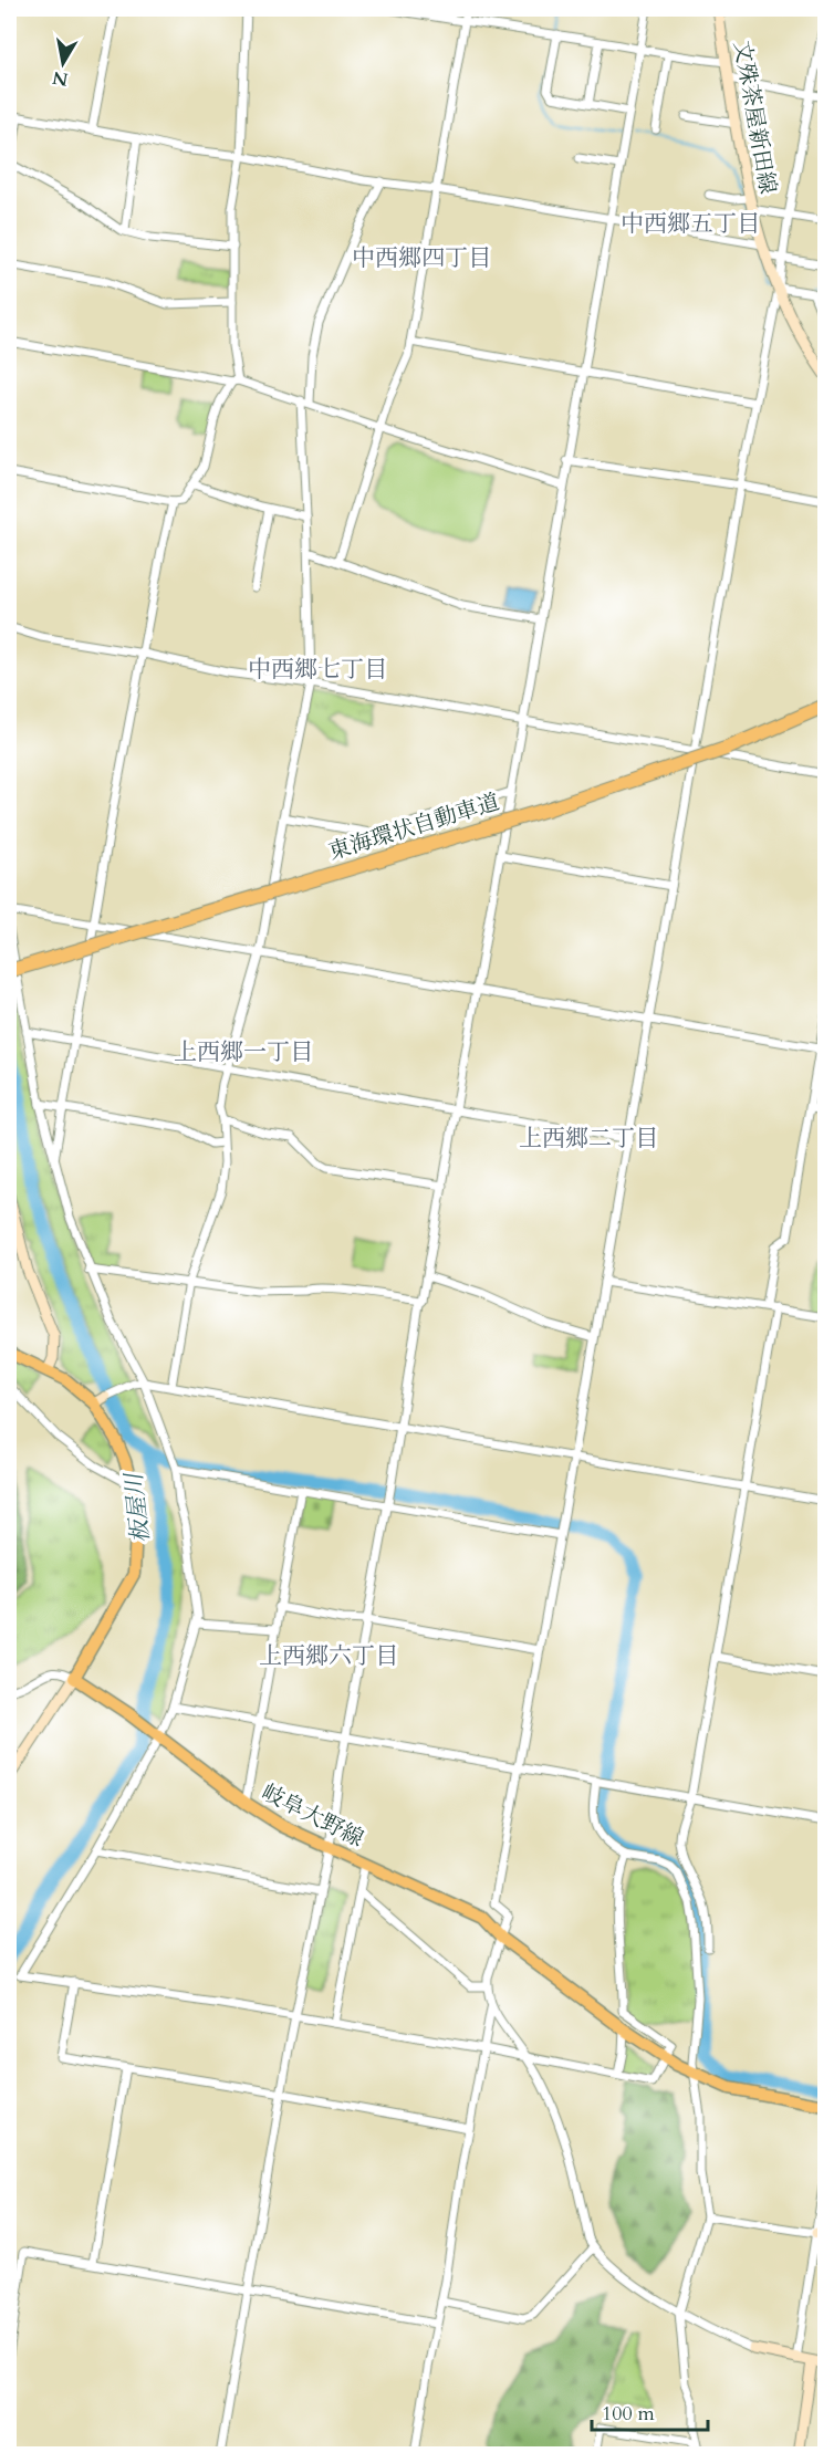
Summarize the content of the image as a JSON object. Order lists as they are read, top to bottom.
{
  "streets": {
    "highway": ["東海環状自動車道"],
    "main road": ["文殊茶屋新田線", "岐阜大野線"]
  },
  "districts": [
    "中西郷五丁目",
    "中西郷四丁目",
    "中西郷七丁目",
    "上西郷一丁目",
    "上西郷二丁目",
    "上西郷六丁目"
  ],
  "water": ["板屋川"],
  "scale_bar": "100 m",
  "north": "bottom"
}
